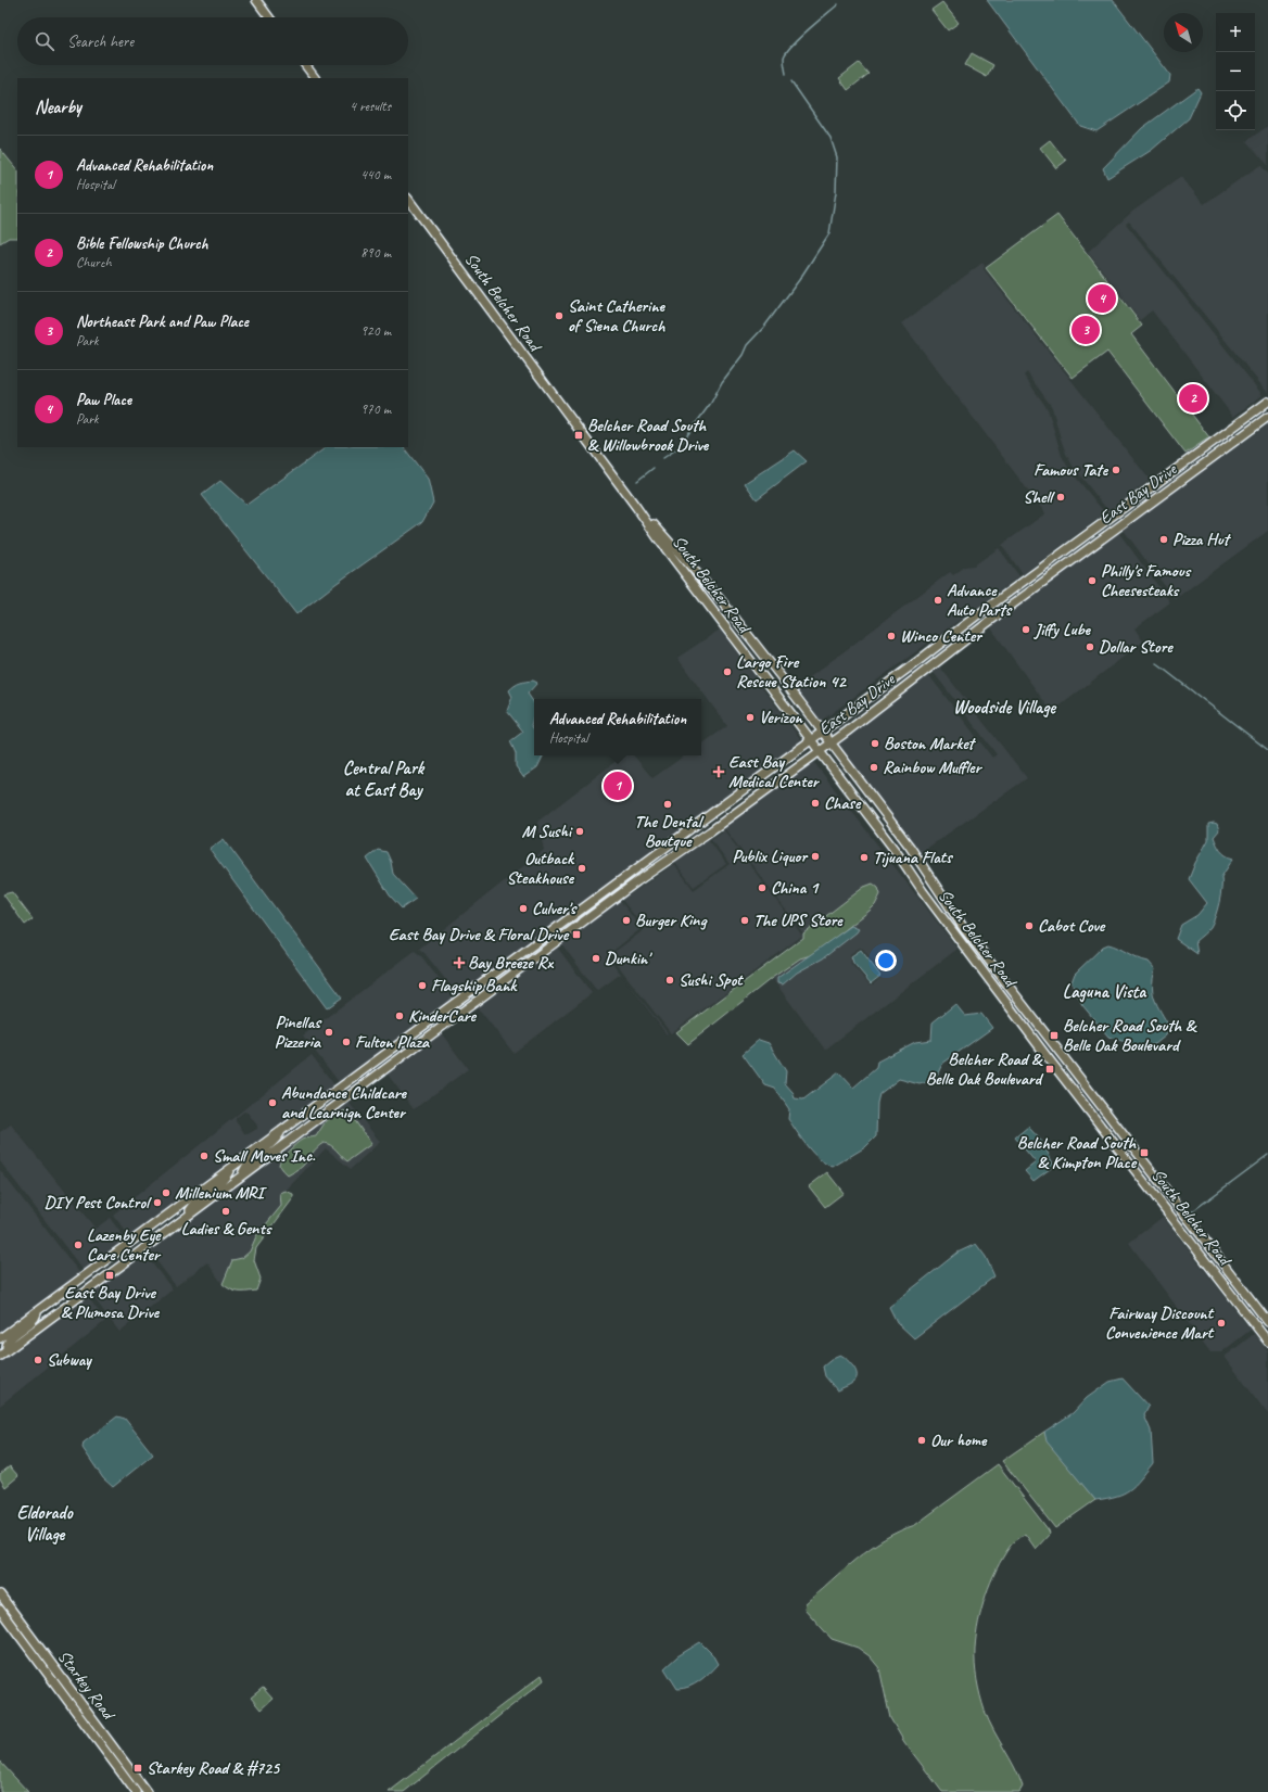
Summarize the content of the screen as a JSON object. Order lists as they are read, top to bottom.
{
  "streets": {
    "main road": ["South Belcher Road", "East Bay Drive", "Starkey Road"]
  },
  "crossings": [
    ["South Belcher Road", "East Bay Drive"]
  ],
  "districts": [
    "Woodside Village",
    "Central Park at East Bay",
    "Laguna Vista",
    "Eldorado Village"
  ],
  "places": {
    "other": [
      "Saint Catherine of Siena Church",
      "Famous Tate",
      "Shell",
      "Pizza Hut",
      "Philly's Famous Cheesesteaks",
      "Advance Auto Parts",
      "Jiffy Lube",
      "Winco Center",
      "Dollar Store",
      "Largo Fire Rescue Station 42",
      "Verizon",
      "Boston Market",
      "Rainbow Muffler",
      "Chase",
      "The Dental Boutque",
      "M Sushi",
      "Publix Liquor",
      "Tijuana Flats",
      "Outback Steakhouse",
      "China 1",
      "Culver's",
      "Burger King",
      "The UPS Store",
      "Cabot Cove",
      "Dunkin'",
      "Sushi Spot",
      "Flagship Bank",
      "KinderCare",
      "Pinellas Pizzeria",
      "Fulton Plaza",
      "Abundance Childcare and Learnign Center",
      "Small Moves Inc.",
      "Millenium MRI",
      "DIY Pest Control",
      "Ladies & Gents",
      "Lazenby Eye Care Center",
      "Fairway Discount Convenience Mart",
      "Subway",
      "Our home"
    ],
    "transit": [
      "Belcher Road South & Willowbrook Drive",
      "East Bay Drive & Floral Drive",
      "Belcher Road South & Belle Oak Boulevard",
      "Belcher Road & Belle Oak Boulevard",
      "Belcher Road South & Kimpton Place",
      "East Bay Drive & Plumosa Drive",
      "Starkey Road & #725"
    ],
    "health": ["East Bay Medical Center", "Bay Breeze Rx"]
  },
  "north": "top left",
  "page": {
    "map_buttons": ["+", "−"],
    "search": "Search here",
    "heading": ["Nearby", "4 results"],
    "list": [
      {
        "mark": "1",
        "name": "Advanced Rehabilitation",
        "note": "Hospital",
        "value": "440 m"
      },
      {
        "mark": "2",
        "name": "Bible Fellowship Church",
        "note": "Church",
        "value": "890 m"
      },
      {
        "mark": "3",
        "name": "Northeast Park and Paw Place",
        "note": "Park",
        "value": "920 m"
      },
      {
        "mark": "4",
        "name": "Paw Place",
        "note": "Park",
        "value": "970 m"
      }
    ],
    "pins": [
      "4",
      "3",
      "2",
      "1"
    ],
    "popup": ["Advanced Rehabilitation", "Hospital"]
  }
}
